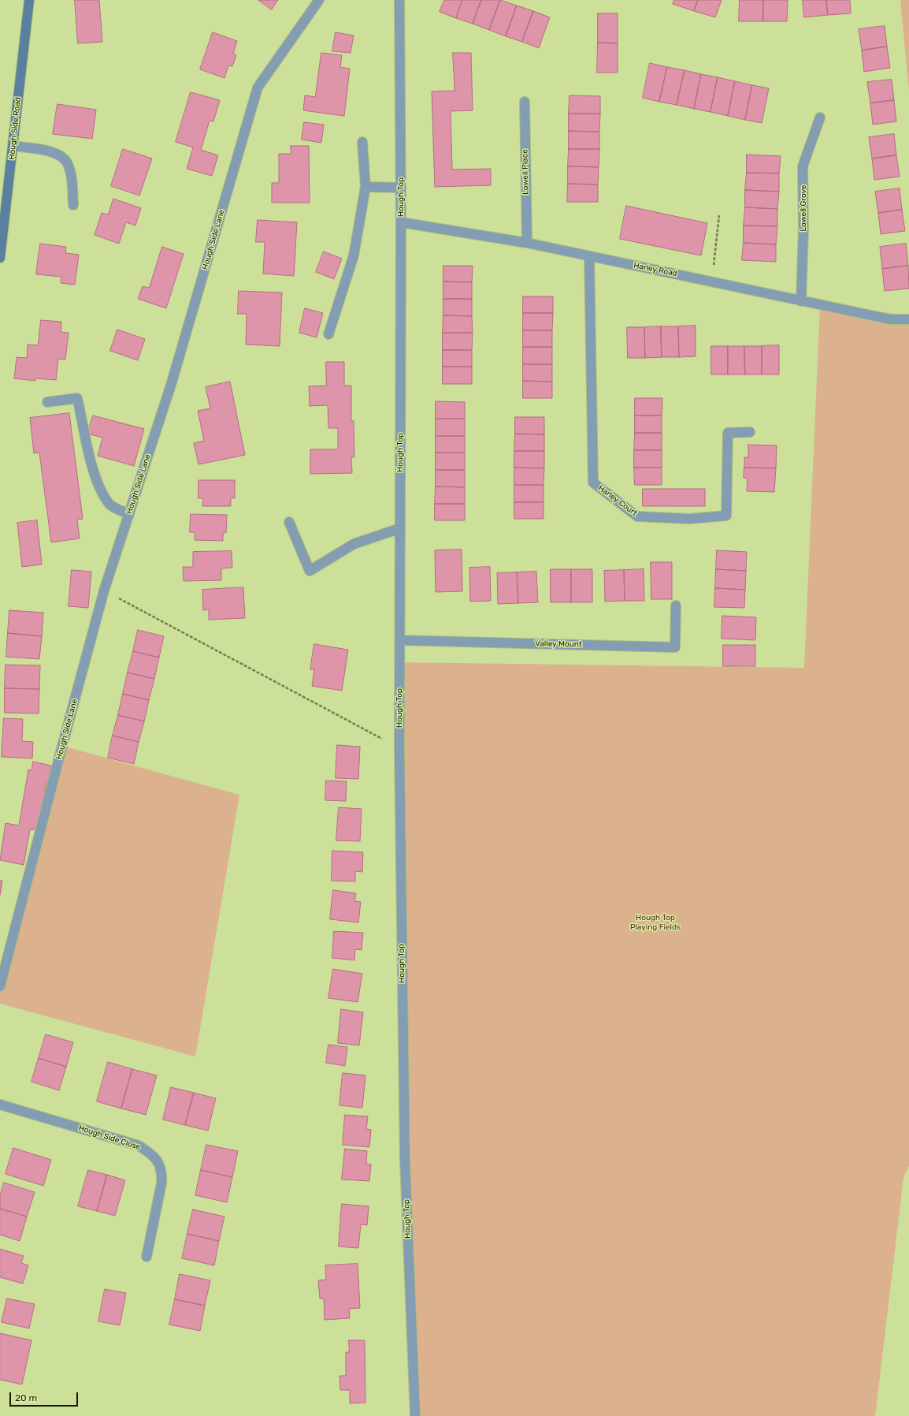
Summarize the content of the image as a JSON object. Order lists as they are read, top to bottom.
{
  "streets": {
    "main road": ["Hough Side Road"],
    "street": [
      "Lowell Place",
      "Hough Top",
      "Lowell Grove",
      "Hough Side Lane",
      "Harley Road",
      "Harley Court",
      "Valley Mount",
      "Hough Side Close"
    ]
  },
  "crossings": [
    ["Lowell Place", "Harley Road"],
    ["Hough Top", "Harley Road"],
    ["Hough Top", "Valley Mount"],
    ["Lowell Grove", "Harley Road"],
    ["Harley Road", "Harley Court"]
  ],
  "parks": ["Hough Top Playing Fields"],
  "scale_bar": "20 m"
}
